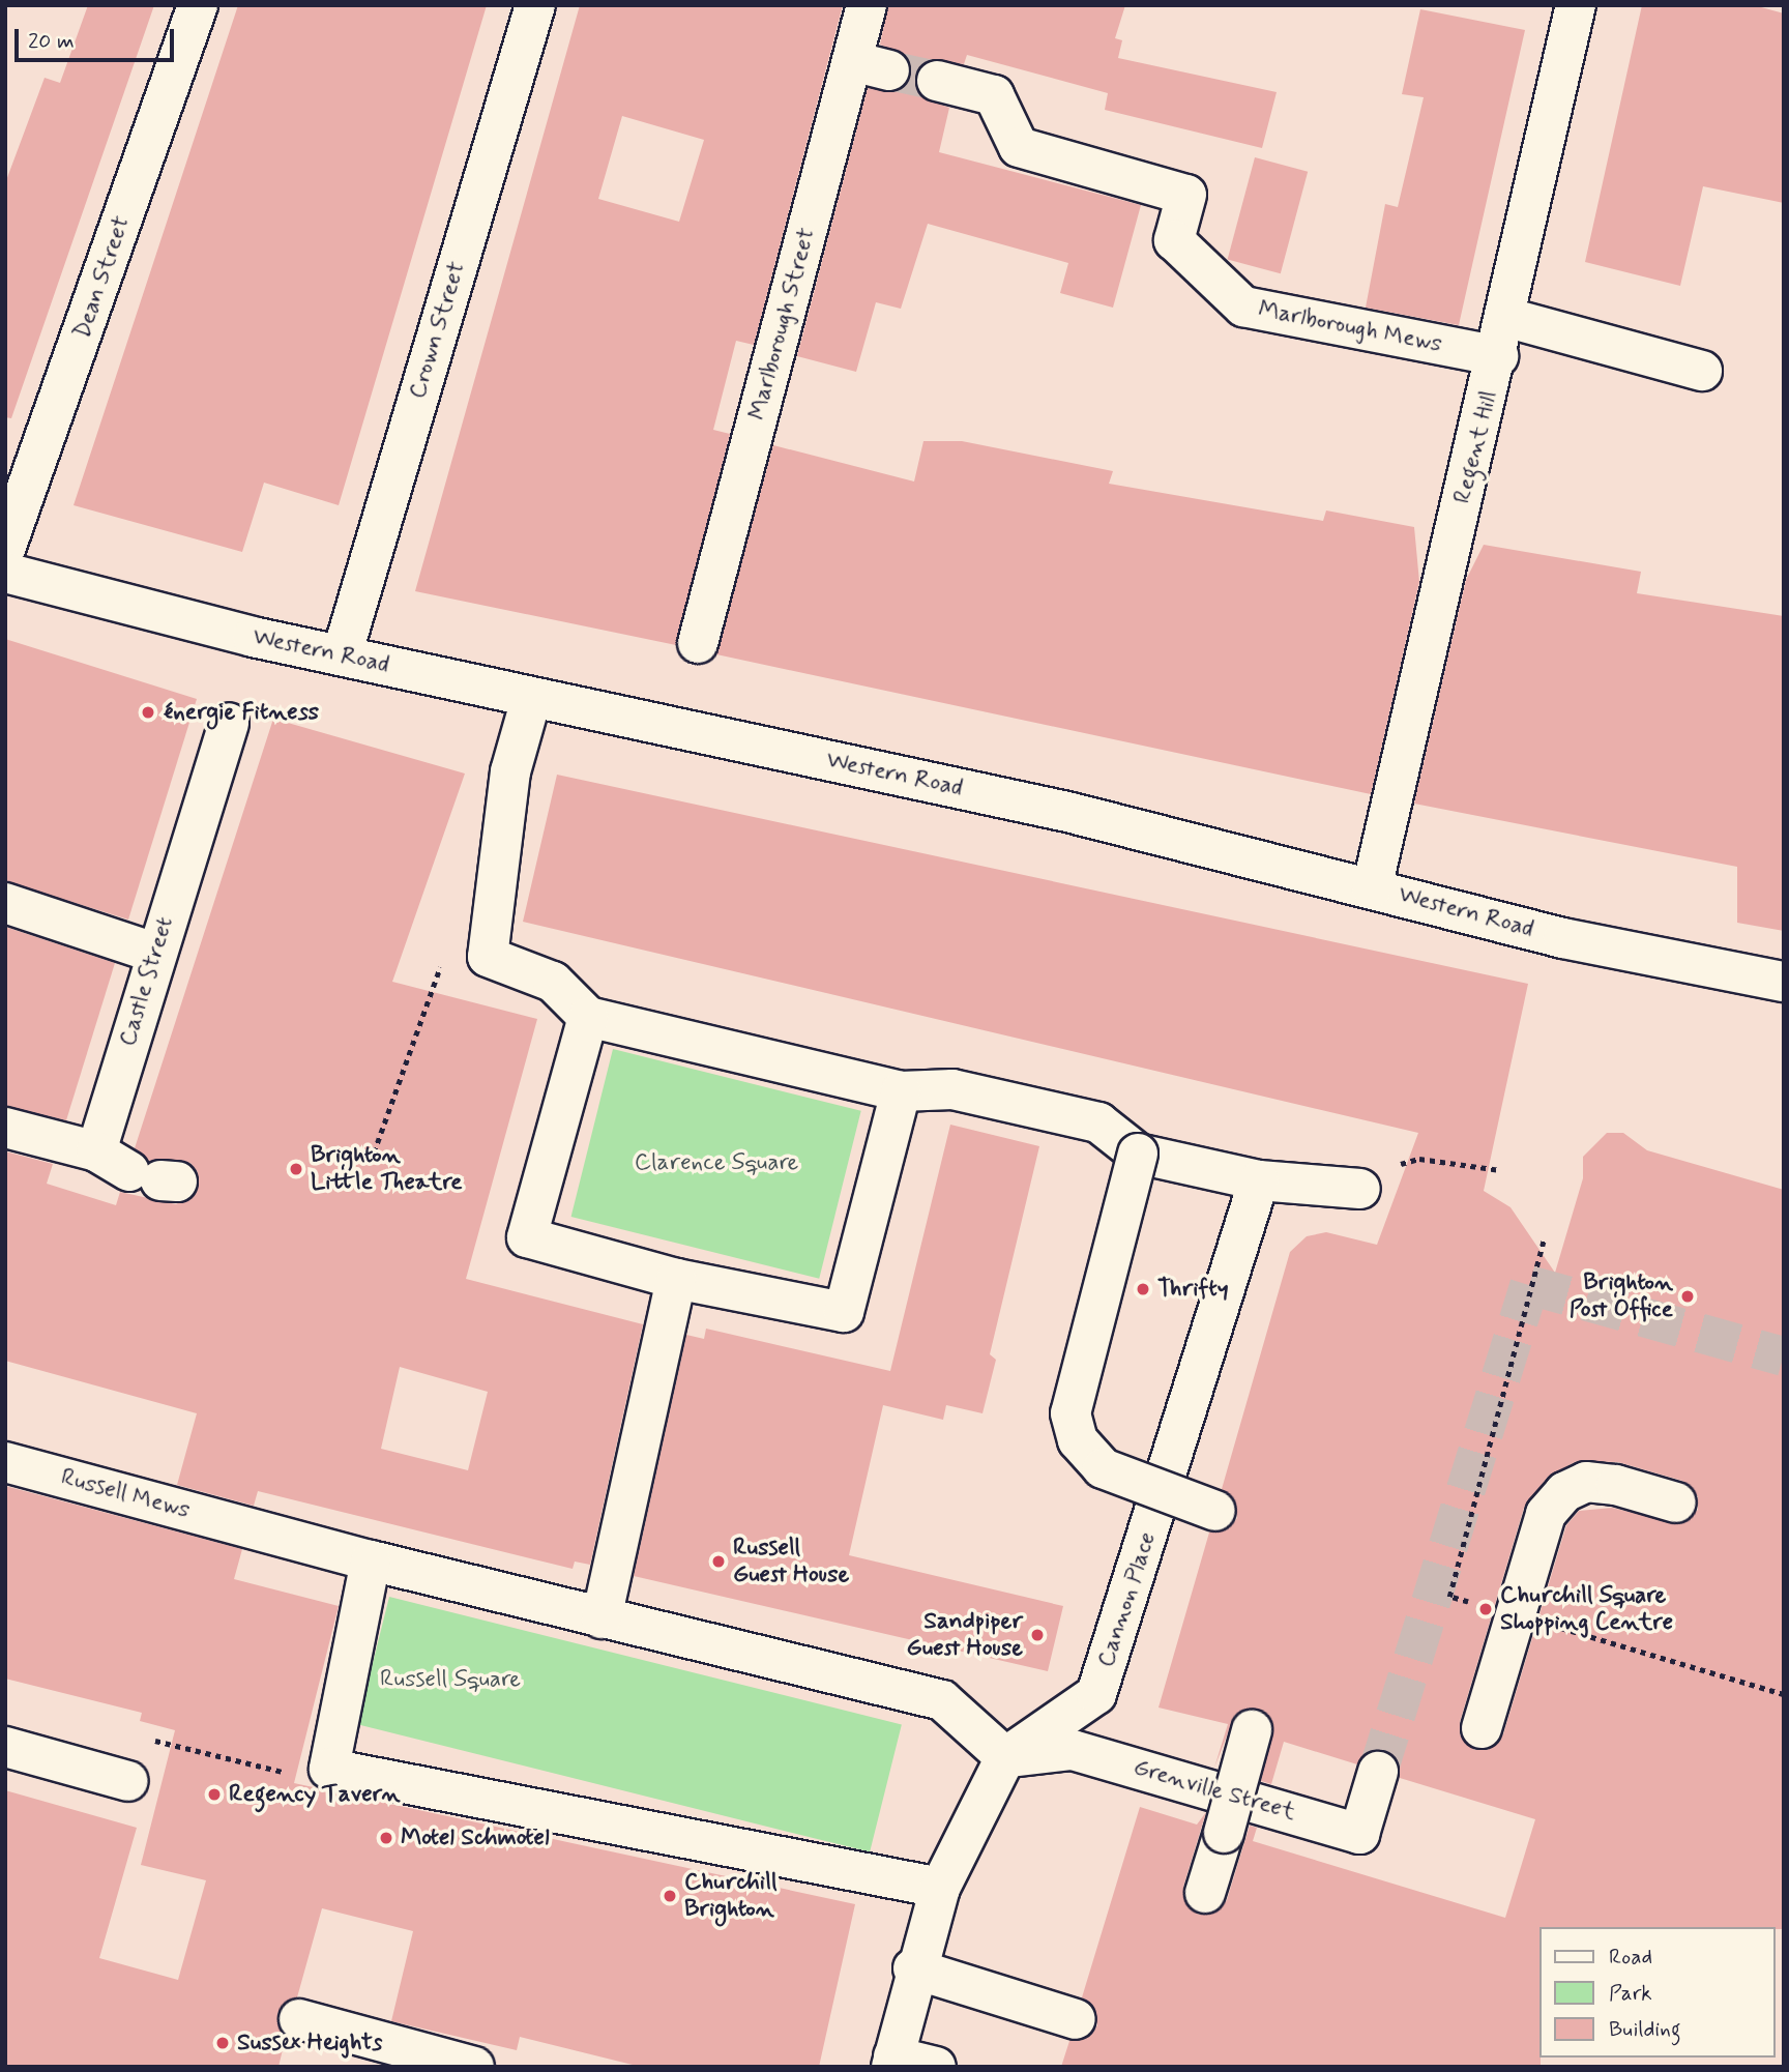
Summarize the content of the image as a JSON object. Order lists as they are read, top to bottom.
{
  "streets": {
    "street": [
      "Dean Street",
      "Marlborough Street",
      "Marlborough Mews",
      "Crown Street",
      "Regent Hill",
      "Western Road",
      "Castle Street",
      "Russell Mews",
      "Cannon Place",
      "Grenville Street"
    ]
  },
  "crossings": [
    ["Marlborough Mews", "Regent Hill"],
    ["Crown Street", "Western Road"],
    ["Regent Hill", "Western Road"],
    ["Cannon Place", "Grenville Street"]
  ],
  "parks": ["Clarence Square", "Russell Square"],
  "places": [
    "énergie Fitness",
    "Brighton Little Theatre",
    "Thrifty",
    "Brighton Post Office",
    "Russell Guest House",
    "Churchill Square Shopping Centre",
    "Sandpiper Guest House",
    "Regency Tavern",
    "Motel Schmotel",
    "Churchill Brighton",
    "Sussex Heights"
  ],
  "legend": ["Road", "Park", "Building"],
  "scale_bar": "20 m"
}
